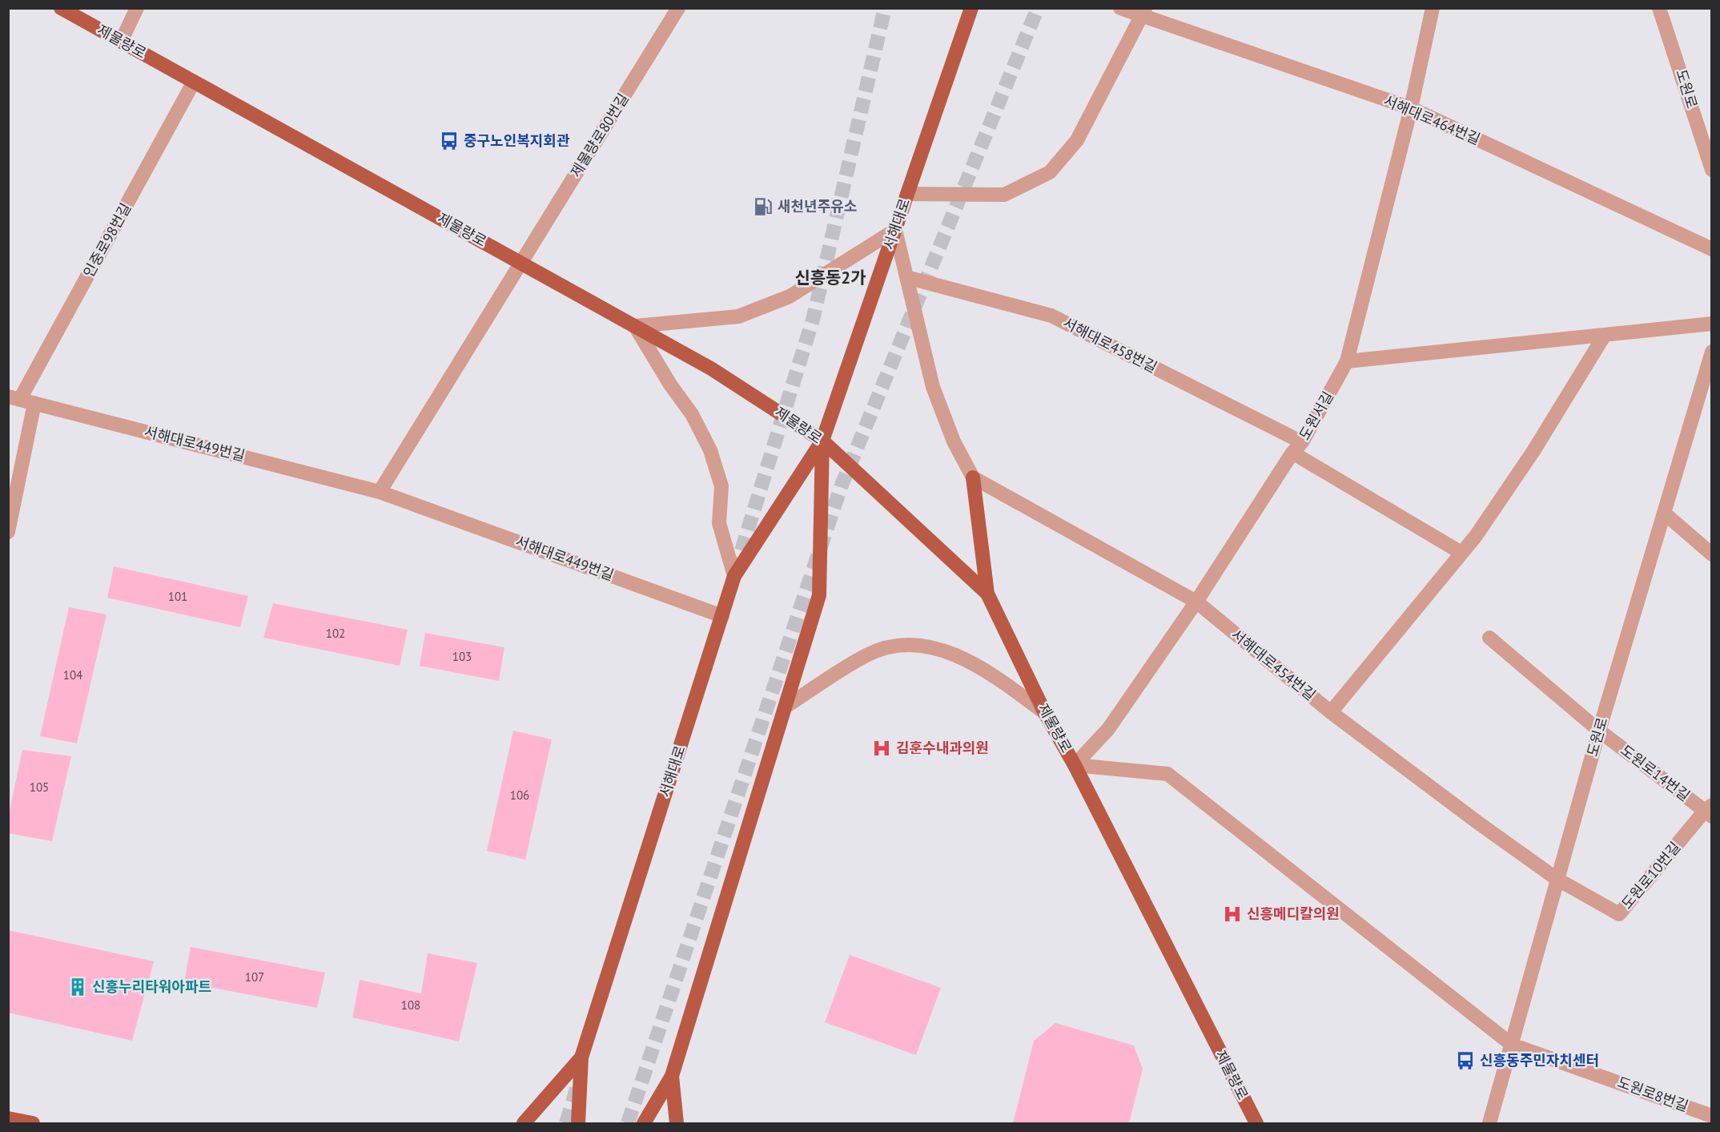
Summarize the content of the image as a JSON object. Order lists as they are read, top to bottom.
{
  "streets": {
    "main road": ["제물량로", "서해대로"],
    "street": [
      "도원로",
      "서해대로464번길",
      "제물량로80번길",
      "인중로98번길",
      "서해대로458번길",
      "도원서길",
      "서해대로449번길",
      "서해대로454번길",
      "도원로14번길",
      "도원로10번길",
      "도원로8번길"
    ]
  },
  "crossings": [
    ["제물량로", "제물량로80번길"],
    ["제물량로", "서해대로"],
    ["제물량로", "인중로98번길"],
    ["제물량로", "도원서길"],
    ["제물량로", "도원로8번길"],
    ["도원로", "서해대로454번길"],
    ["도원로", "도원로14번길"],
    ["도원로", "도원로10번길"],
    ["도원로", "도원로8번길"],
    ["서해대로464번길", "도원서길"],
    ["서해대로", "서해대로449번길"],
    ["인중로98번길", "서해대로449번길"],
    ["서해대로458번길", "도원서길"],
    ["도원서길", "서해대로454번길"],
    ["도원서길", "도원로8번길"],
    ["서해대로454번길", "도원로10번길"],
    ["도원로14번길", "도원로10번길"]
  ],
  "districts": ["신흥동2가"],
  "places": {
    "bus stop": ["중구노인복지회관", "신흥동주민자치센터"],
    "fuel station": ["새천년주유소"],
    "hospital": ["김훈수내과의원", "신흥메디칼의원"],
    "building": ["신흥누리타워아파트"]
  },
  "house_numbers": [
    "101",
    "102",
    "103",
    "104",
    "105",
    "106",
    "107",
    "108"
  ]
}
